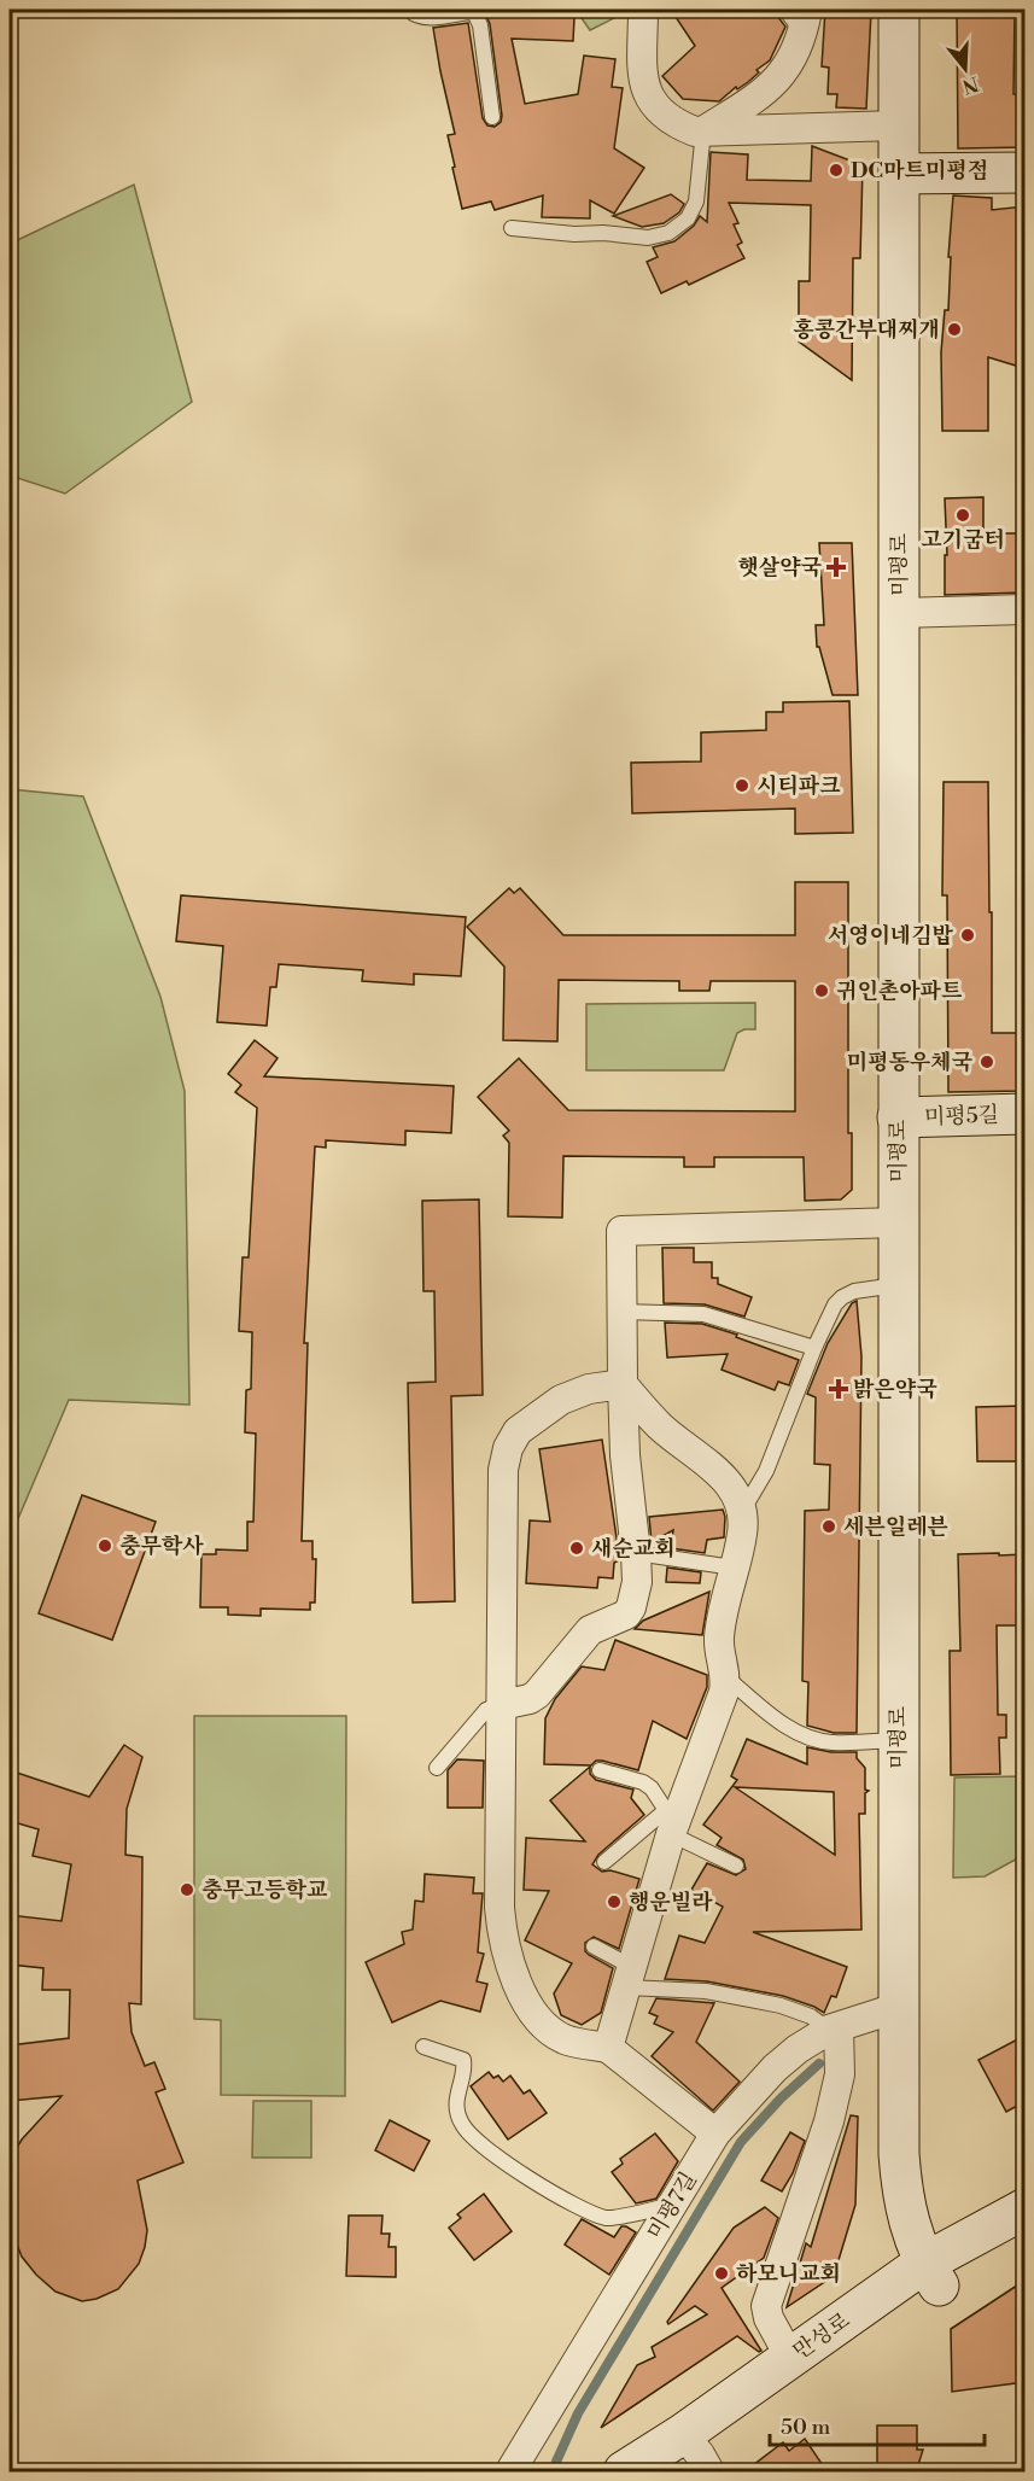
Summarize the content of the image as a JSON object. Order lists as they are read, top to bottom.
{
  "streets": {
    "street": [
      "미평로",
      "미평5길",
      "미평7길",
      "만성로"
    ]
  },
  "crossings": [
    ["미평로", "미평5길"],
    ["미평로", "미평7길"],
    ["미평로", "만성로"]
  ],
  "places": {
    "other": [
      "DC마트미평점",
      "홍콩간부대찌개",
      "고기굼터",
      "시티파크",
      "서영이네김밥",
      "귀인촌아파트",
      "미평동우체국",
      "세븐일레븐",
      "충무학사",
      "새순교회",
      "충무고등학교",
      "행운빌라",
      "하모니교회"
    ],
    "health": ["햇살약국", "밝은약국"]
  },
  "scale_bar": "50 m",
  "north": "bottom"
}
